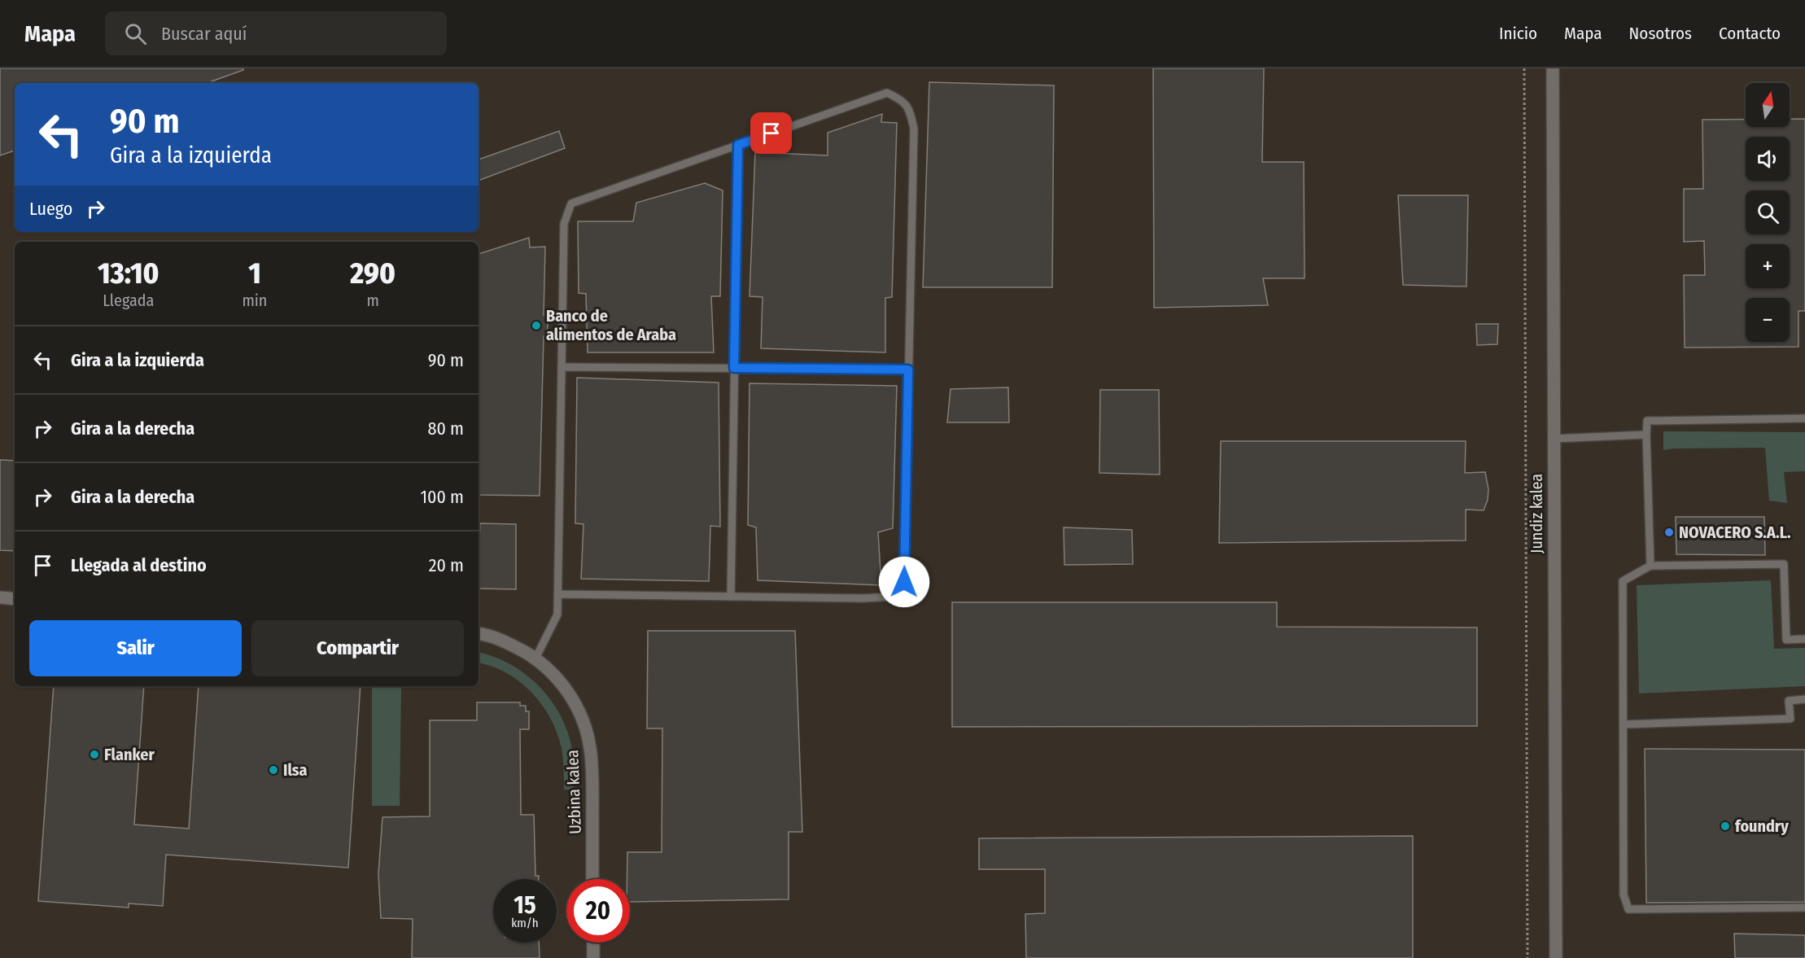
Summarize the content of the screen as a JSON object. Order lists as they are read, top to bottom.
{
  "streets": {
    "street": ["Jundiz kalea", "Uzbina kalea"]
  },
  "places": [
    "Banco de alimentos de Araba",
    "NOVACERO S.A.L.",
    "Flanker",
    "Ilsa",
    "foundry"
  ],
  "north": "top",
  "page": {
    "header": "Mapa",
    "search": "Buscar aquí",
    "nav": [
      "Inicio",
      "Mapa",
      "Nosotros",
      "Contacto"
    ],
    "map_buttons": ["+", "−"],
    "turn": ["90 m", "Gira a la izquierda"],
    "then": "Luego",
    "eta": [
      "13:10",
      "Llegada",
      "1",
      "min",
      "290",
      "m"
    ],
    "list": [
      {
        "name": "Gira a la izquierda",
        "value": "90 m"
      },
      {
        "name": "Gira a la derecha",
        "value": "80 m"
      },
      {
        "name": "Gira a la derecha",
        "value": "100 m"
      },
      {
        "name": "Llegada al destino",
        "value": "20 m"
      }
    ],
    "buttons": ["Salir", "Compartir"],
    "speed": "15 km/h",
    "limit": "20"
  }
}
